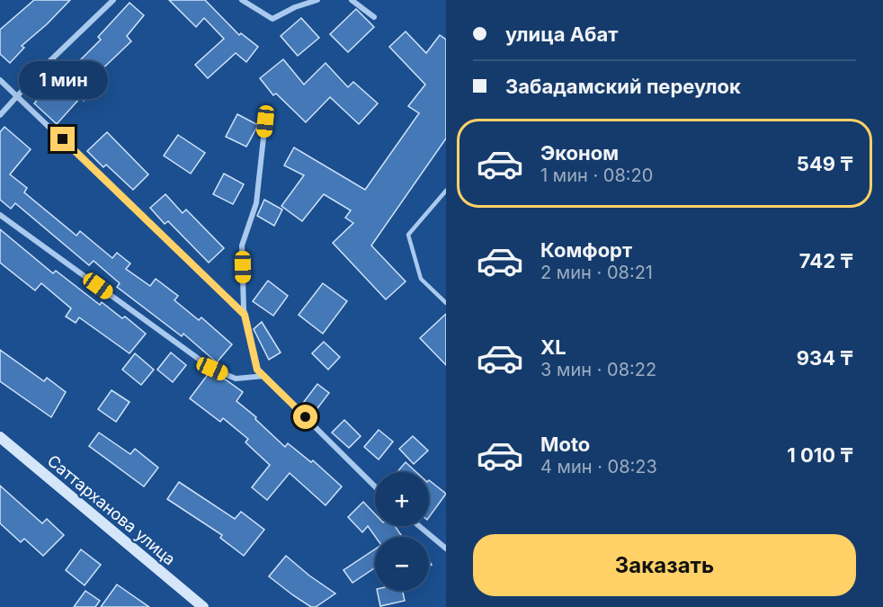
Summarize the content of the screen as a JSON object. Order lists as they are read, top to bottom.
{
  "streets": {
    "street": ["Саттарханова улица"]
  },
  "page": {
    "banner": ["улица Абат", "Забадамский переулок"],
    "bubble": "1 мин",
    "list": [
      {
        "name": "Эконом",
        "note": "1 мин · 08:20",
        "value": "549 ₸"
      },
      {
        "name": "Комфорт",
        "note": "2 мин · 08:21",
        "value": "742 ₸"
      },
      {
        "name": "XL",
        "note": "3 мин · 08:22",
        "value": "934 ₸"
      },
      {
        "name": "Moto",
        "note": "4 мин · 08:23",
        "value": "1 010 ₸"
      }
    ],
    "map_buttons": ["+", "−"],
    "buttons": "Заказать"
  }
}
